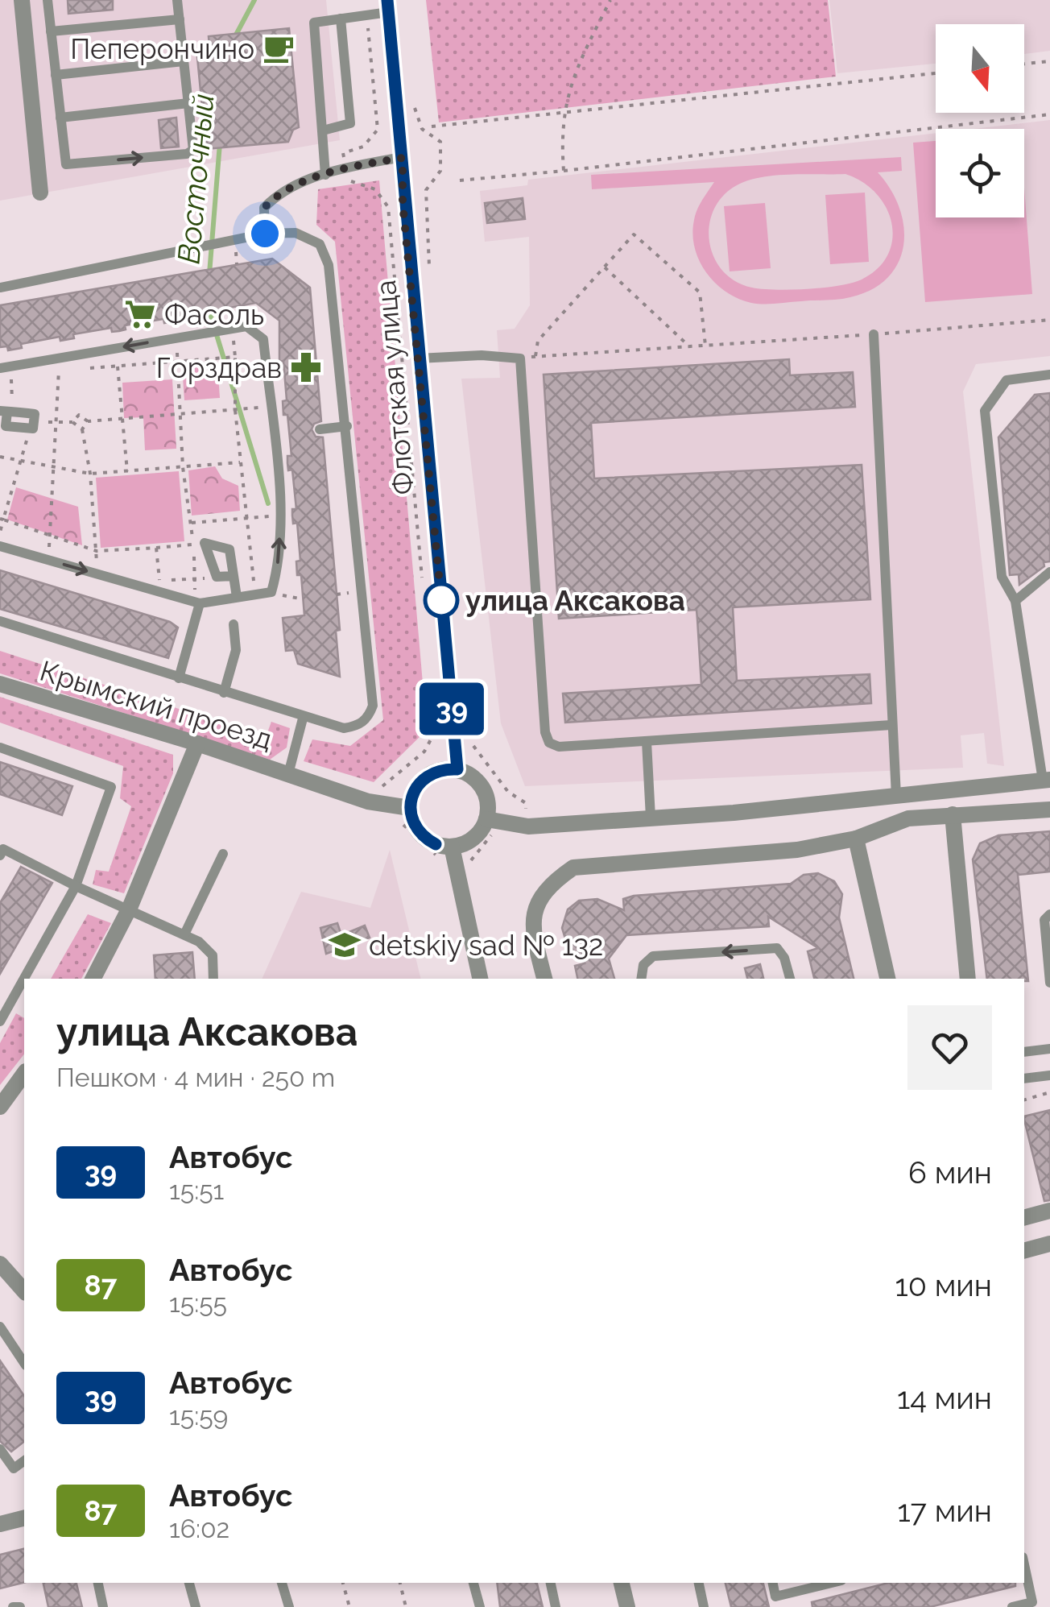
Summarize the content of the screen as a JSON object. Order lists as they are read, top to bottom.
{
  "streets": {
    "street": ["Флотская улица", "Крымский проезд"]
  },
  "water": ["Восточный"],
  "places": {
    "cafe": ["Пеперончино"],
    "supermarket": ["Фасоль"],
    "pharmacy": ["Горздрав"],
    "other": ["улица Аксакова"],
    "school or university": ["detskiy sad № 132"]
  },
  "lines": ["bus line 39"],
  "north": "bottom",
  "page": {
    "on_map": "39",
    "heading": ["улица Аксакова", "Пешком · 4 мин · 250 m"],
    "list": [
      {
        "mark": "39",
        "name": "Автобус",
        "note": "15:51",
        "value": "6 мин"
      },
      {
        "mark": "87",
        "name": "Автобус",
        "note": "15:55",
        "value": "10 мин"
      },
      {
        "mark": "39",
        "name": "Автобус",
        "note": "15:59",
        "value": "14 мин"
      },
      {
        "mark": "87",
        "name": "Автобус",
        "note": "16:02",
        "value": "17 мин"
      }
    ]
  }
}
